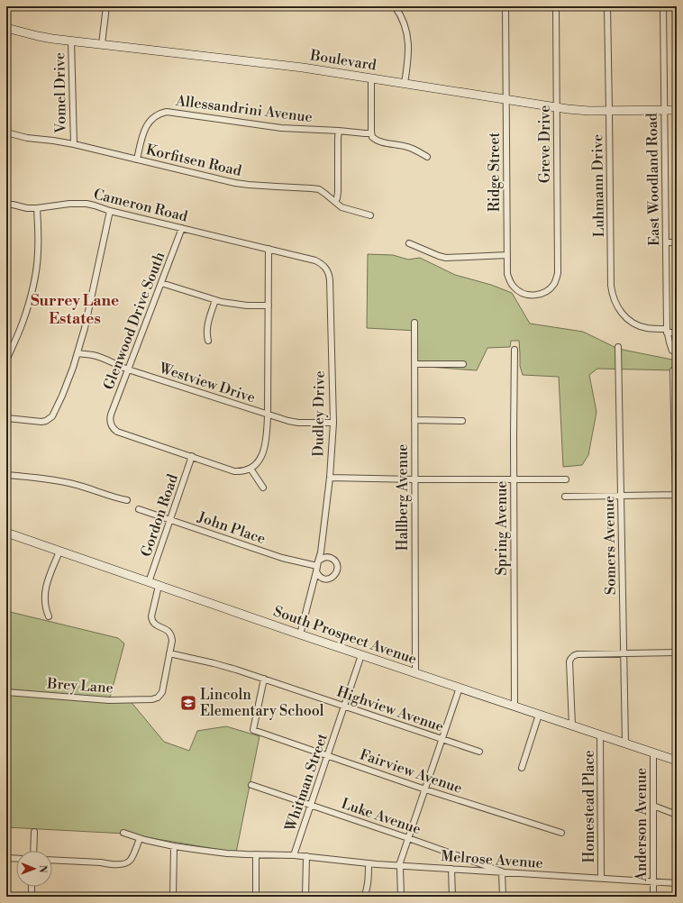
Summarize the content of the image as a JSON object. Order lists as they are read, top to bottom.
{
  "streets": {
    "street": [
      "Boulevard",
      "Vomel Drive",
      "Allessandrini Avenue",
      "Greve Drive",
      "Korfitsen Road",
      "Ridge Street",
      "East Woodland Road",
      "Luhmann Drive",
      "Cameron Road",
      "Glenwood Drive South",
      "Westview Drive",
      "Dudley Drive",
      "Hallberg Avenue",
      "Gordon Road",
      "John Place",
      "Spring Avenue",
      "Somers Avenue",
      "South Prospect Avenue",
      "Brey Lane",
      "Highview Avenue",
      "Fairview Avenue",
      "Whitman Street",
      "Homestead Place",
      "Luke Avenue",
      "Anderson Avenue",
      "Melrose Avenue"
    ]
  },
  "crossings": [
    ["Boulevard", "Vomel Drive"],
    ["Boulevard", "Greve Drive"],
    ["Boulevard", "Ridge Street"],
    ["Boulevard", "East Woodland Road"],
    ["Boulevard", "Luhmann Drive"],
    ["Vomel Drive", "Korfitsen Road"],
    ["Allessandrini Avenue", "Korfitsen Road"],
    ["Greve Drive", "Ridge Street"],
    ["East Woodland Road", "Luhmann Drive"],
    ["Cameron Road", "Glenwood Drive South"],
    ["Cameron Road", "Dudley Drive"],
    ["Glenwood Drive South", "Westview Drive"],
    ["Glenwood Drive South", "Gordon Road"],
    ["Westview Drive", "Dudley Drive"],
    ["Dudley Drive", "John Place"],
    ["Dudley Drive", "South Prospect Avenue"],
    ["Hallberg Avenue", "South Prospect Avenue"],
    ["Gordon Road", "John Place"],
    ["Gordon Road", "South Prospect Avenue"],
    ["Spring Avenue", "South Prospect Avenue"],
    ["Somers Avenue", "South Prospect Avenue"],
    ["South Prospect Avenue", "Whitman Street"],
    ["South Prospect Avenue", "Homestead Place"],
    ["South Prospect Avenue", "Anderson Avenue"],
    ["Brey Lane", "Highview Avenue"],
    ["Highview Avenue", "Fairview Avenue"],
    ["Highview Avenue", "Whitman Street"],
    ["Fairview Avenue", "Whitman Street"],
    ["Whitman Street", "Luke Avenue"],
    ["Whitman Street", "Melrose Avenue"],
    ["Homestead Place", "Melrose Avenue"],
    ["Luke Avenue", "Melrose Avenue"],
    ["Anderson Avenue", "Melrose Avenue"]
  ],
  "districts": ["Surrey Lane Estates"],
  "places": {
    "school or university": ["Lincoln Elementary School"]
  },
  "north": "right"
}
